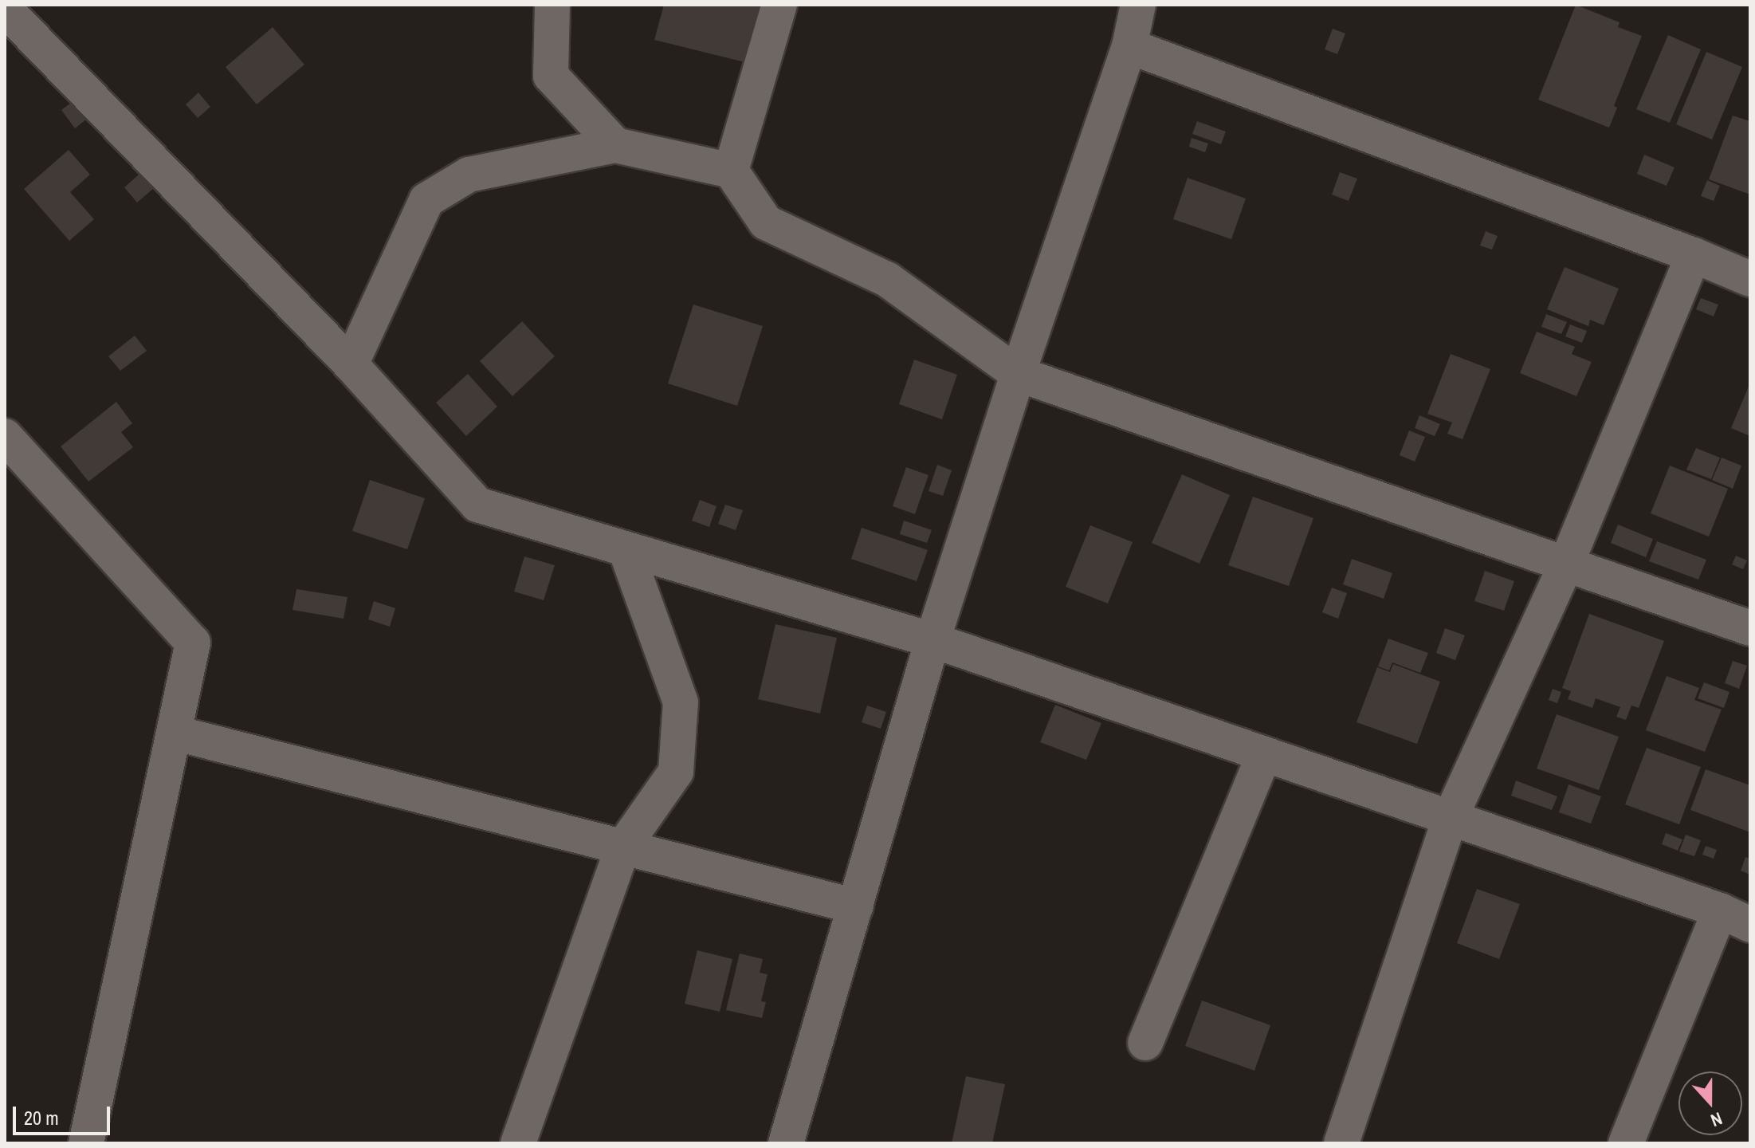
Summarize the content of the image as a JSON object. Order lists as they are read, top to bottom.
{
  "scale_bar": "20 m",
  "north": "bottom"
}
